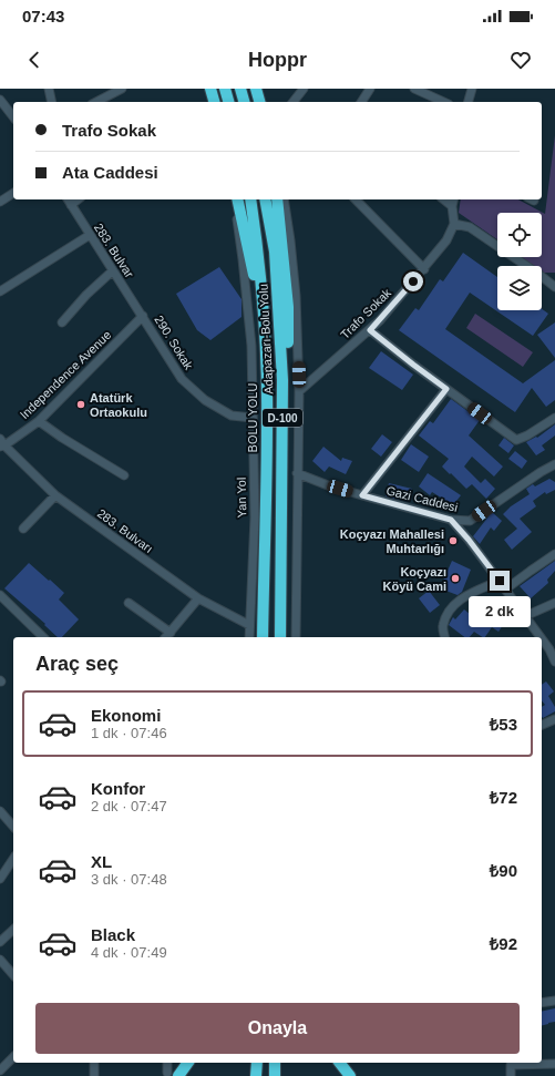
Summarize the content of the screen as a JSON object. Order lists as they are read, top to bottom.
{
  "streets": {
    "highway": ["Adapazarı-Bolu Yolu", "BOLU YOLU", "D-100"],
    "street": [
      "283. Bulvar",
      "Trafo Sokak",
      "290. Sokak",
      "Independence Avenue",
      "Yan Yol",
      "Gazi Caddesi",
      "283. Bulvarı"
    ]
  },
  "crossings": [
    ["283. Bulvar", "290. Sokak"],
    ["283. Bulvar", "Independence Avenue"],
    ["290. Sokak", "Independence Avenue"],
    ["290. Sokak", "Yan Yol"],
    ["Independence Avenue", "283. Bulvarı"],
    ["Yan Yol", "283. Bulvarı"]
  ],
  "places": ["Atatürk Ortaokulu", "Koçyazı Mahallesi Muhtarlığı", "Koçyazı Köyü Cami"],
  "page": {
    "status": "07:43",
    "header": "Hoppr",
    "banner": ["Trafo Sokak", "Ata Caddesi"],
    "bubble": "2 dk",
    "heading": "Araç seç",
    "list": [
      {
        "name": "Ekonomi",
        "note": "1 dk · 07:46",
        "value": "₺53"
      },
      {
        "name": "Konfor",
        "note": "2 dk · 07:47",
        "value": "₺72"
      },
      {
        "name": "XL",
        "note": "3 dk · 07:48",
        "value": "₺90"
      },
      {
        "name": "Black",
        "note": "4 dk · 07:49",
        "value": "₺92"
      }
    ],
    "buttons": "Onayla"
  }
}
